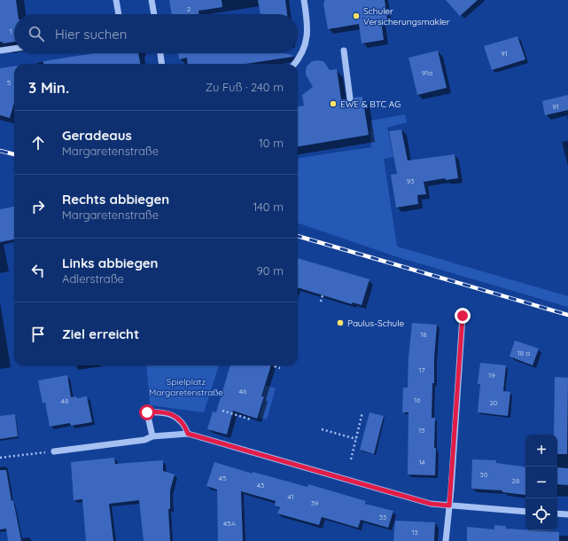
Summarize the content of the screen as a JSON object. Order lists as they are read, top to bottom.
{
  "parks": ["Spielplatz Margaretenstraße"],
  "places": ["Schuler Versicherungsmakler", "EWE & BTC AG", "Paulus-Schule"],
  "house_numbers": [
    "2",
    "1",
    "91",
    "91a",
    "5",
    "91",
    "93",
    "18",
    "18 a",
    "17",
    "19",
    "46",
    "16",
    "48",
    "20",
    "15",
    "14",
    "30",
    "45",
    "28",
    "43",
    "41",
    "39",
    "33",
    "45A",
    "13"
  ],
  "page": {
    "search": "Hier suchen",
    "heading": ["3 Min.", "Zu Fuß · 240 m"],
    "list": [
      ["Geradeaus", "Margaretenstraße", "10 m"],
      ["Rechts abbiegen", "Margaretenstraße", "140 m"],
      ["Links abbiegen", "Adlerstraße", "90 m"],
      "Ziel erreicht"
    ],
    "map_buttons": ["+", "−"]
  }
}
